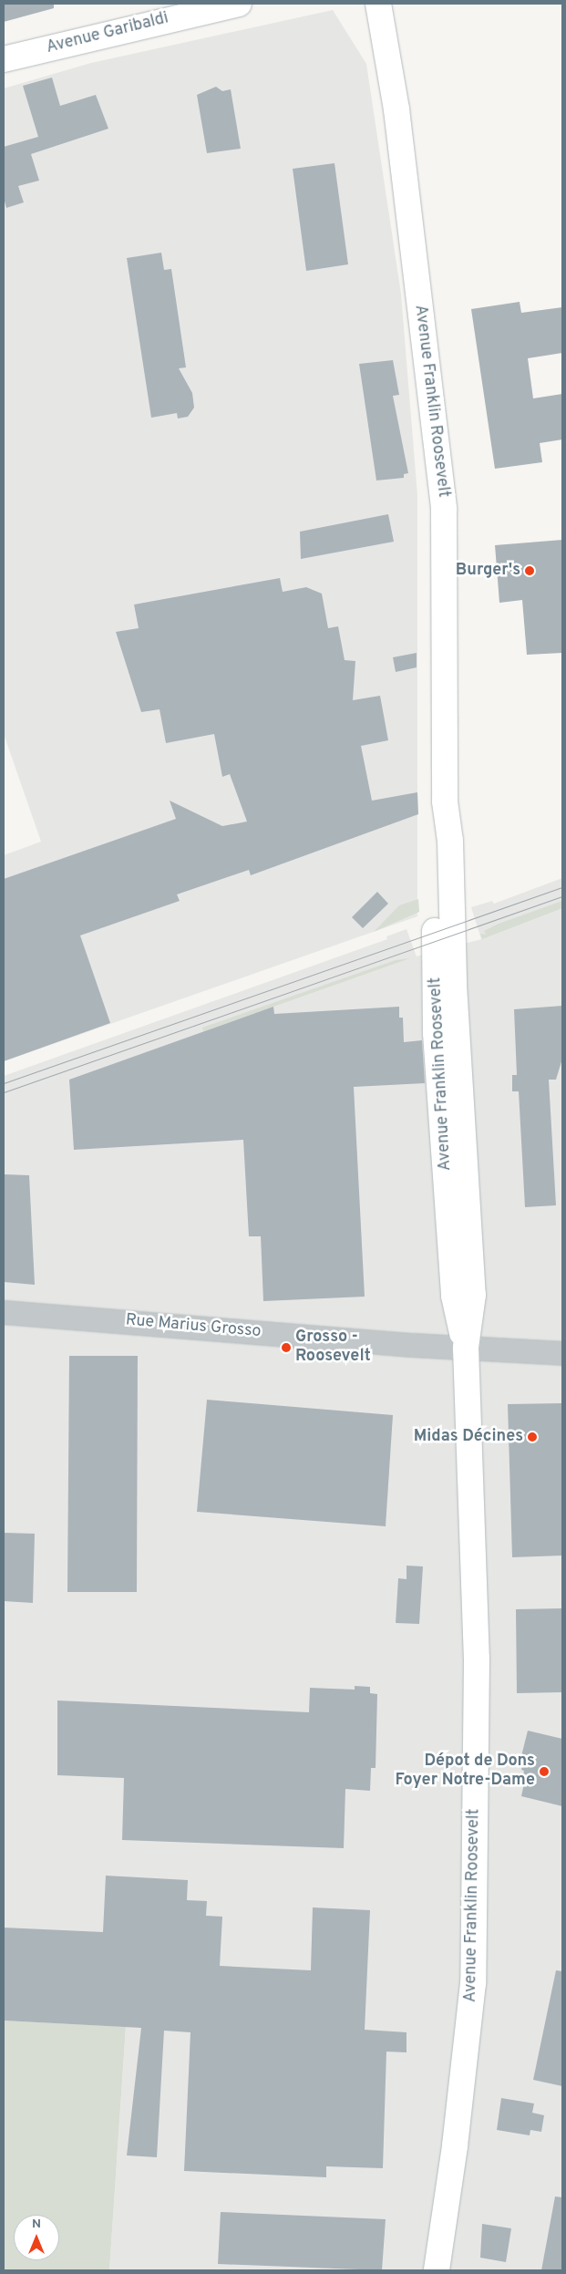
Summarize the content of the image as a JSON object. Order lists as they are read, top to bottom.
{
  "streets": {
    "street": ["Avenue Garibaldi", "Avenue Franklin Roosevelt", "Rue Marius Grosso"]
  },
  "crossings": [
    ["Avenue Franklin Roosevelt", "Rue Marius Grosso"]
  ],
  "places": [
    "Burger's",
    "Grosso - Roosevelt",
    "Midas Décines",
    "Dépot de Dons Foyer Notre-Dame"
  ],
  "north": "top"
}
